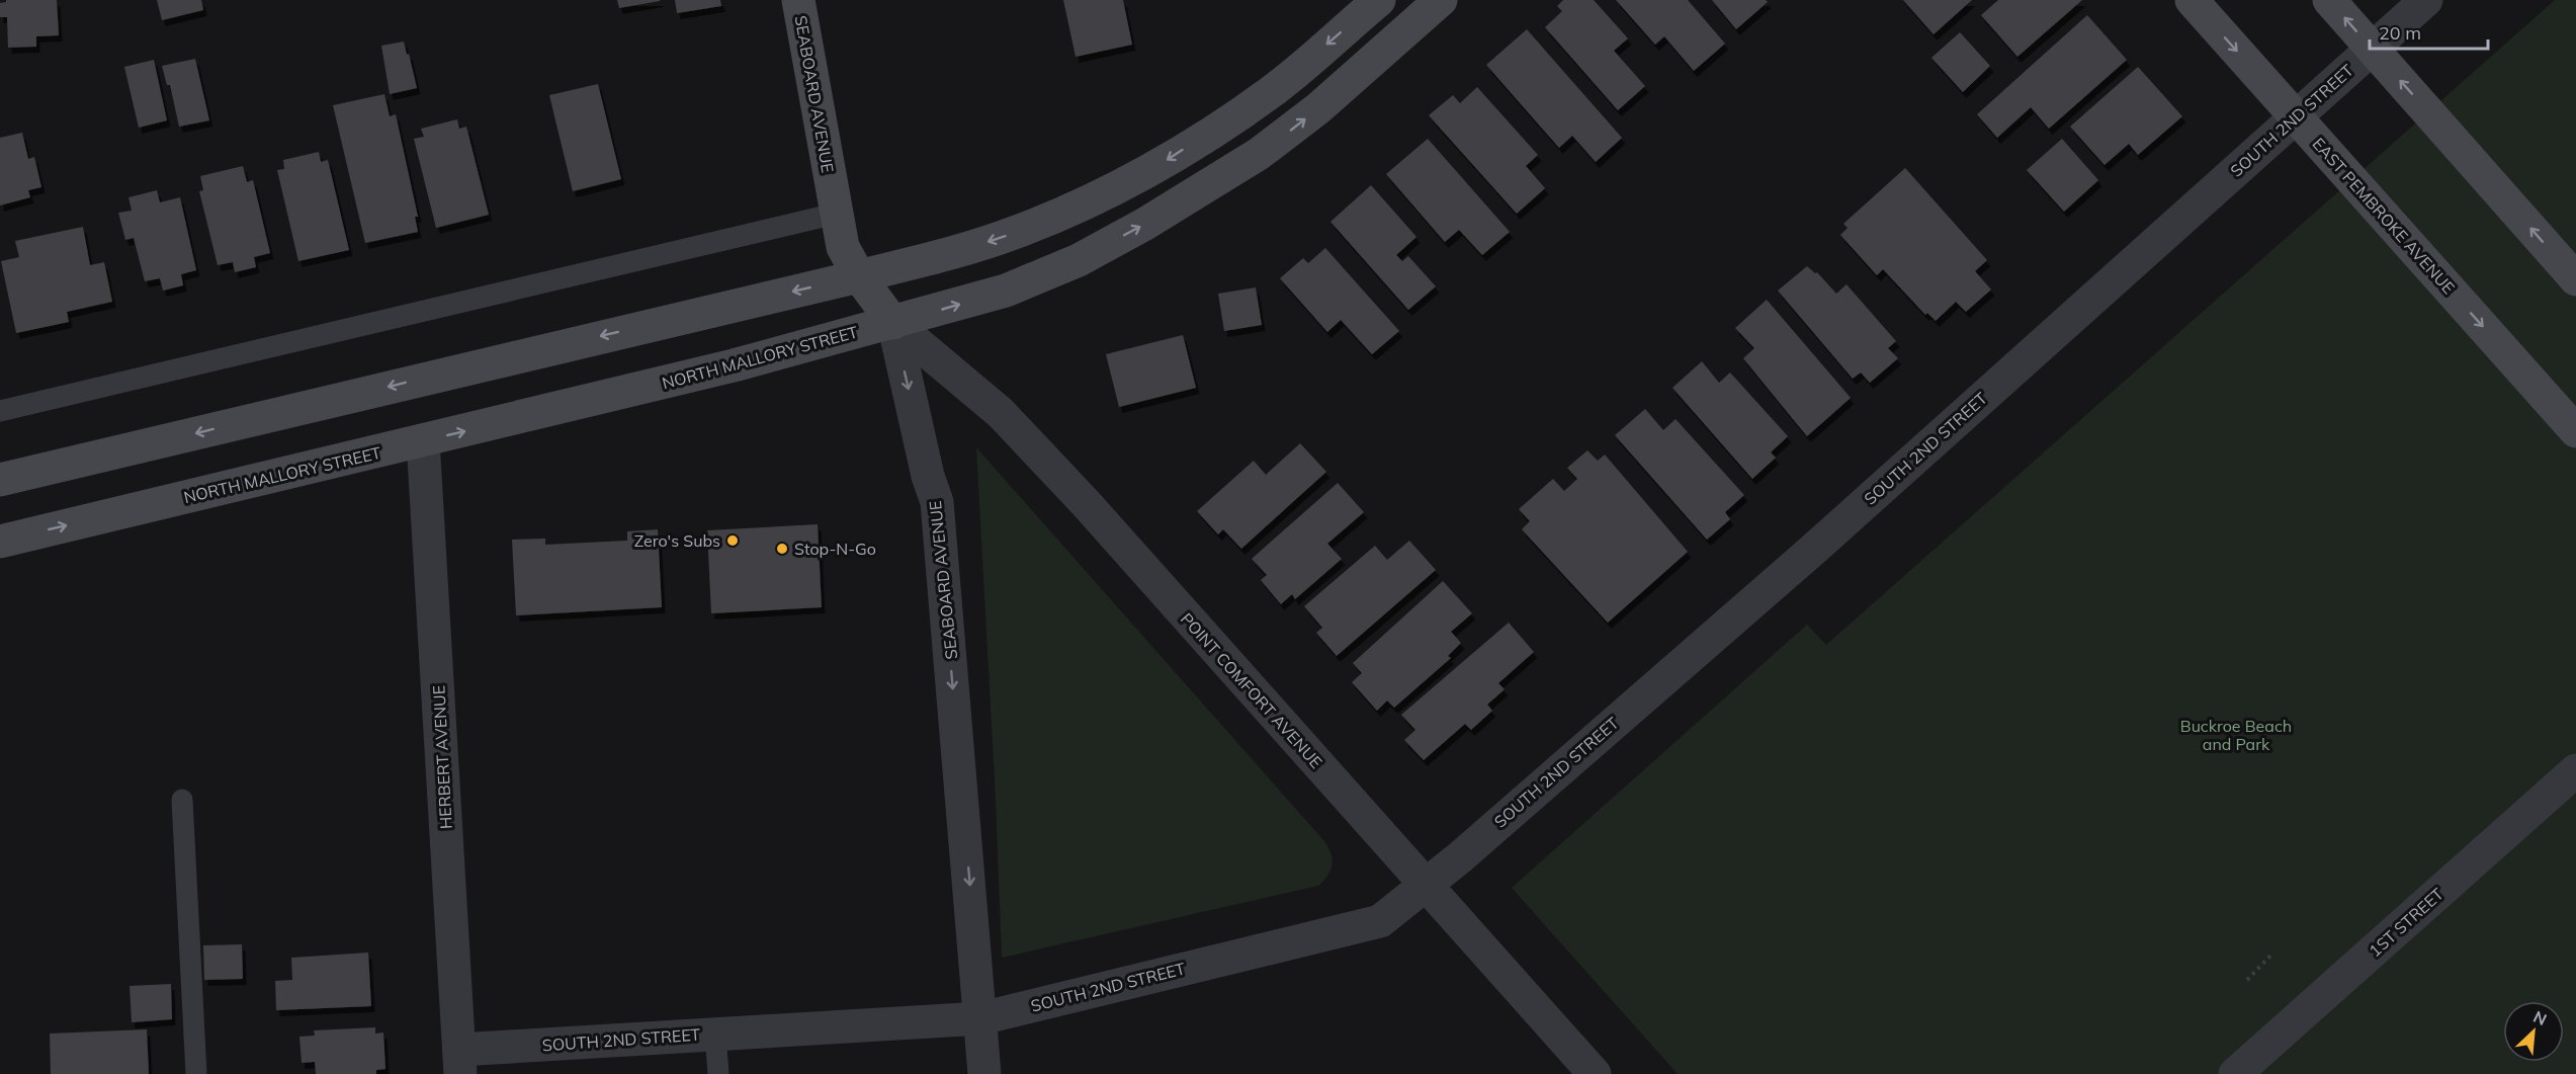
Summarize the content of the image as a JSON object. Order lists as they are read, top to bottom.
{
  "streets": {
    "main road": ["SEABOARD AVENUE", "EAST PEMBROKE AVENUE", "NORTH MALLORY STREET"],
    "street": [
      "SOUTH 2ND STREET",
      "POINT COMFORT AVENUE",
      "HERBERT AVENUE",
      "1ST STREET"
    ]
  },
  "crossings": [
    ["SEABOARD AVENUE", "SOUTH 2ND STREET"],
    ["SEABOARD AVENUE", "NORTH MALLORY STREET"],
    ["SEABOARD AVENUE", "POINT COMFORT AVENUE"],
    ["SOUTH 2ND STREET", "EAST PEMBROKE AVENUE"],
    ["SOUTH 2ND STREET", "POINT COMFORT AVENUE"],
    ["SOUTH 2ND STREET", "HERBERT AVENUE"],
    ["NORTH MALLORY STREET", "POINT COMFORT AVENUE"],
    ["NORTH MALLORY STREET", "HERBERT AVENUE"]
  ],
  "one_way": ["SEABOARD AVENUE"],
  "parks": ["Buckroe Beach and Park"],
  "places": ["Zero's Subs", "Stop-N-Go"],
  "scale_bar": "20 m",
  "north": "top right"
}
